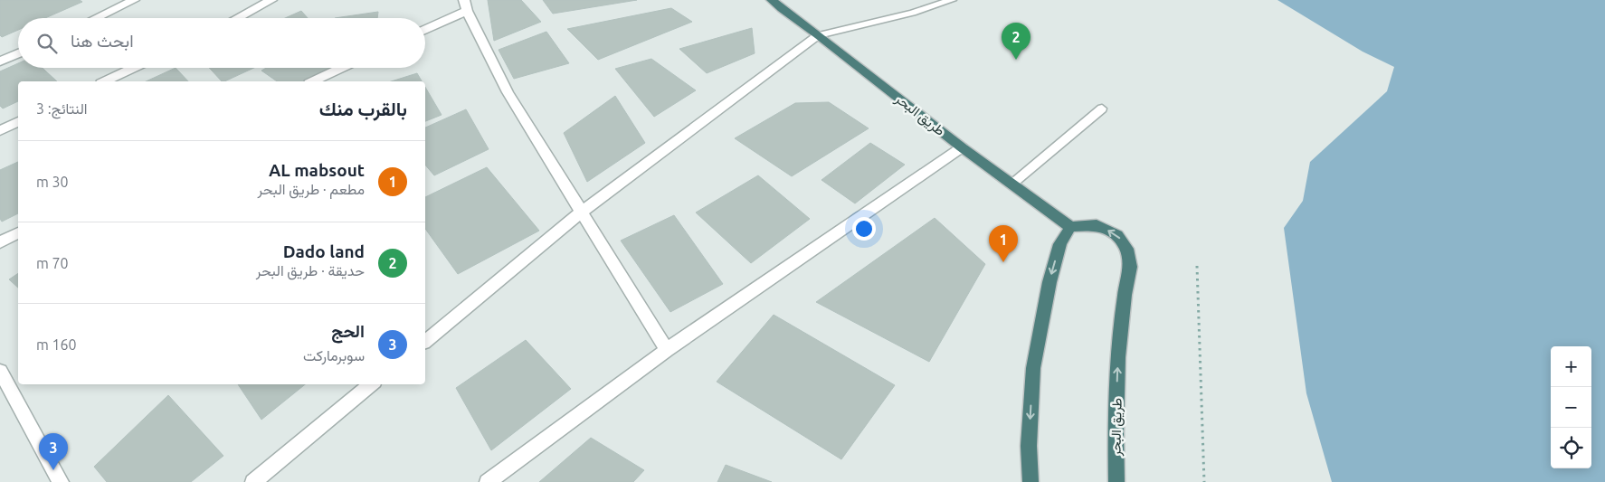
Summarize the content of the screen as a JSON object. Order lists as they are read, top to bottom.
{
  "streets": {
    "highway": ["طريق البحر"]
  },
  "page": {
    "search": "ابحث هنا",
    "pins": ["2", "1", "3"],
    "heading": ["بالقرب منك", "النتائج: 3"],
    "list": [
      {
        "mark": "1",
        "name": "AL mabsout",
        "note": "مطعم · طريق البحر",
        "value": "30 m"
      },
      {
        "mark": "2",
        "name": "Dado land",
        "note": "حديقة · طريق البحر",
        "value": "70 m"
      },
      {
        "mark": "3",
        "name": "الحج",
        "note": "سوبرماركت",
        "value": "160 m"
      }
    ],
    "map_buttons": ["+", "−"]
  }
}
